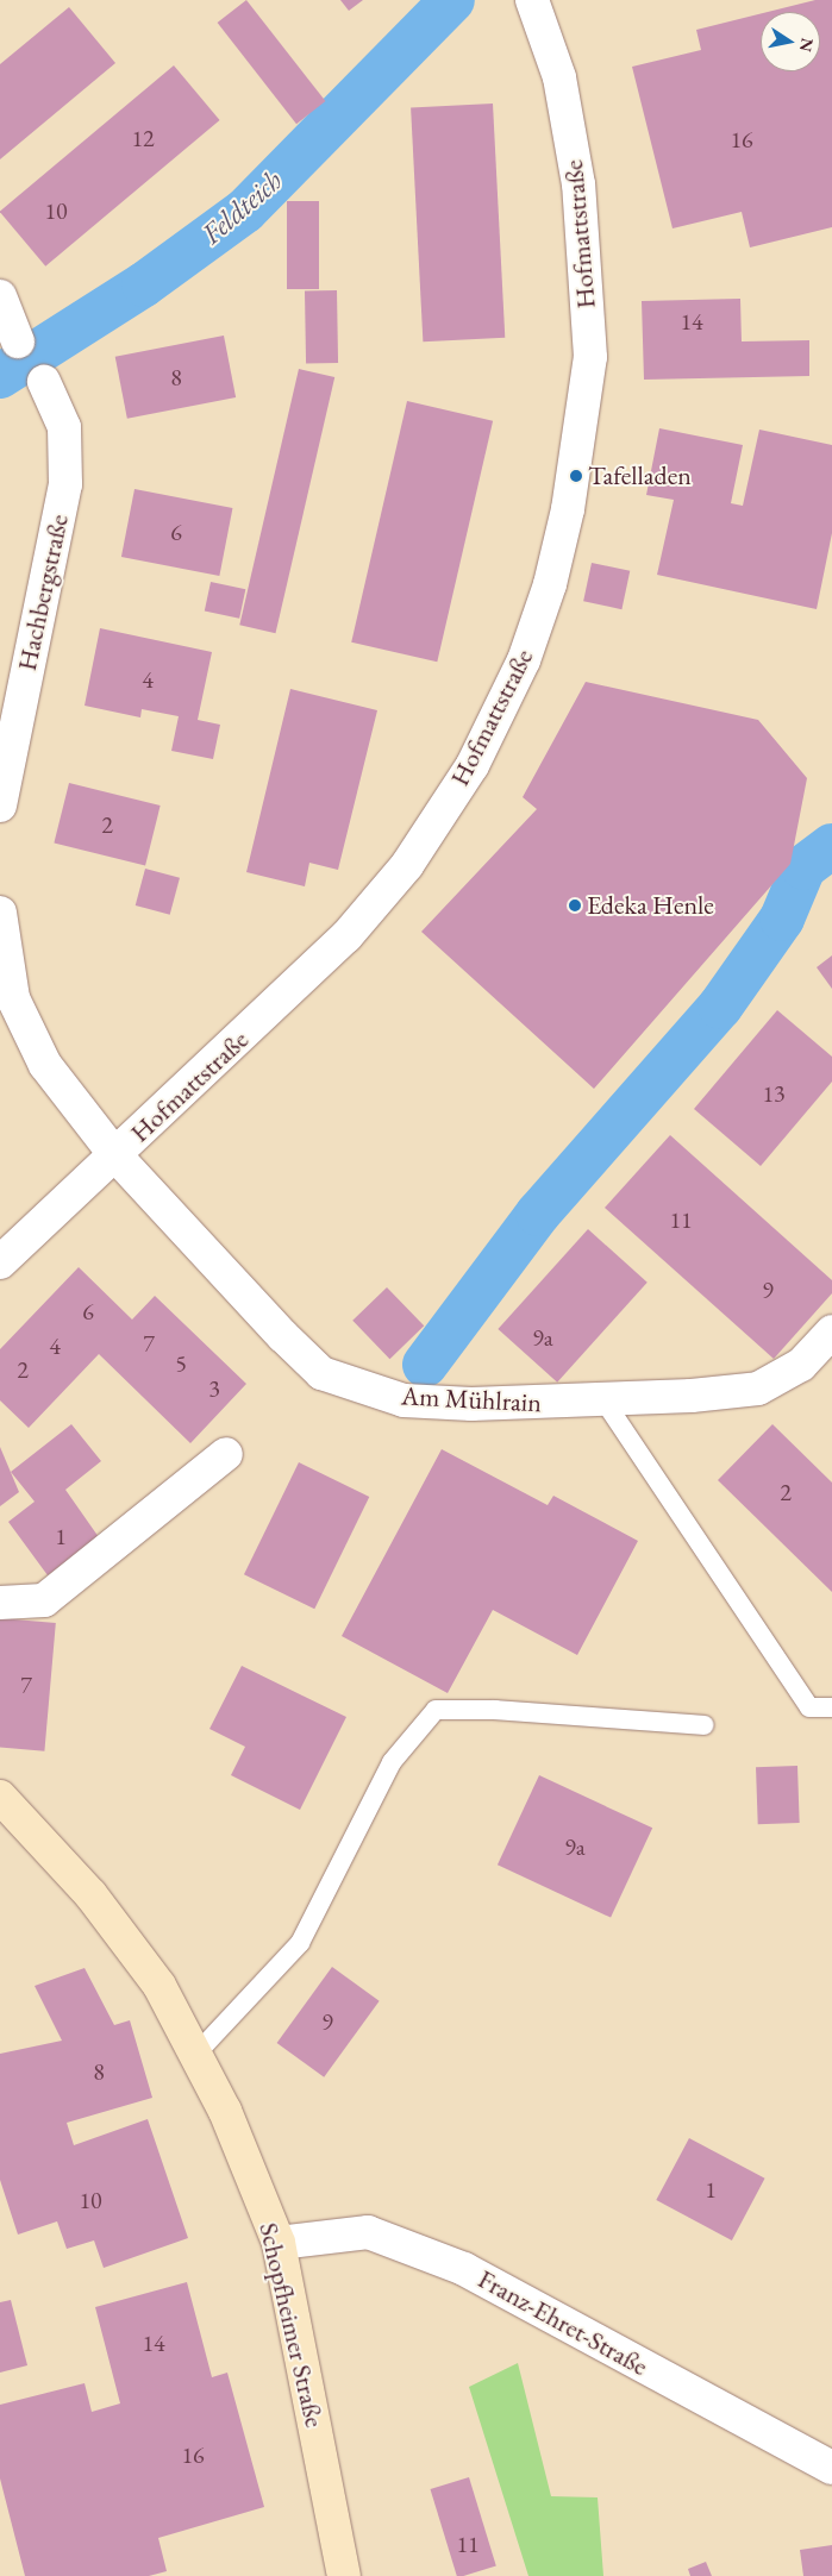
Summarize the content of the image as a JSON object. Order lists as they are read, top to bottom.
{
  "streets": {
    "main road": ["Schopfheimer Straße"],
    "street": [
      "Hofmattstraße",
      "Hachbergstraße",
      "Am Mühlrain",
      "Franz-Ehret-Straße"
    ]
  },
  "crossings": [
    ["Hofmattstraße", "Am Mühlrain"],
    ["Franz-Ehret-Straße", "Schopfheimer Straße"]
  ],
  "water": ["Feldteich"],
  "places": ["Tafelladen", "Edeka Henle"],
  "house_numbers": [
    "12",
    "16",
    "10",
    "14",
    "8",
    "6",
    "4",
    "2",
    "13",
    "11",
    "9",
    "6",
    "9a",
    "7",
    "4",
    "5",
    "2",
    "3",
    "2",
    "1",
    "7",
    "9a",
    "9",
    "8",
    "1",
    "10",
    "14",
    "16",
    "11"
  ],
  "north": "right"
}
